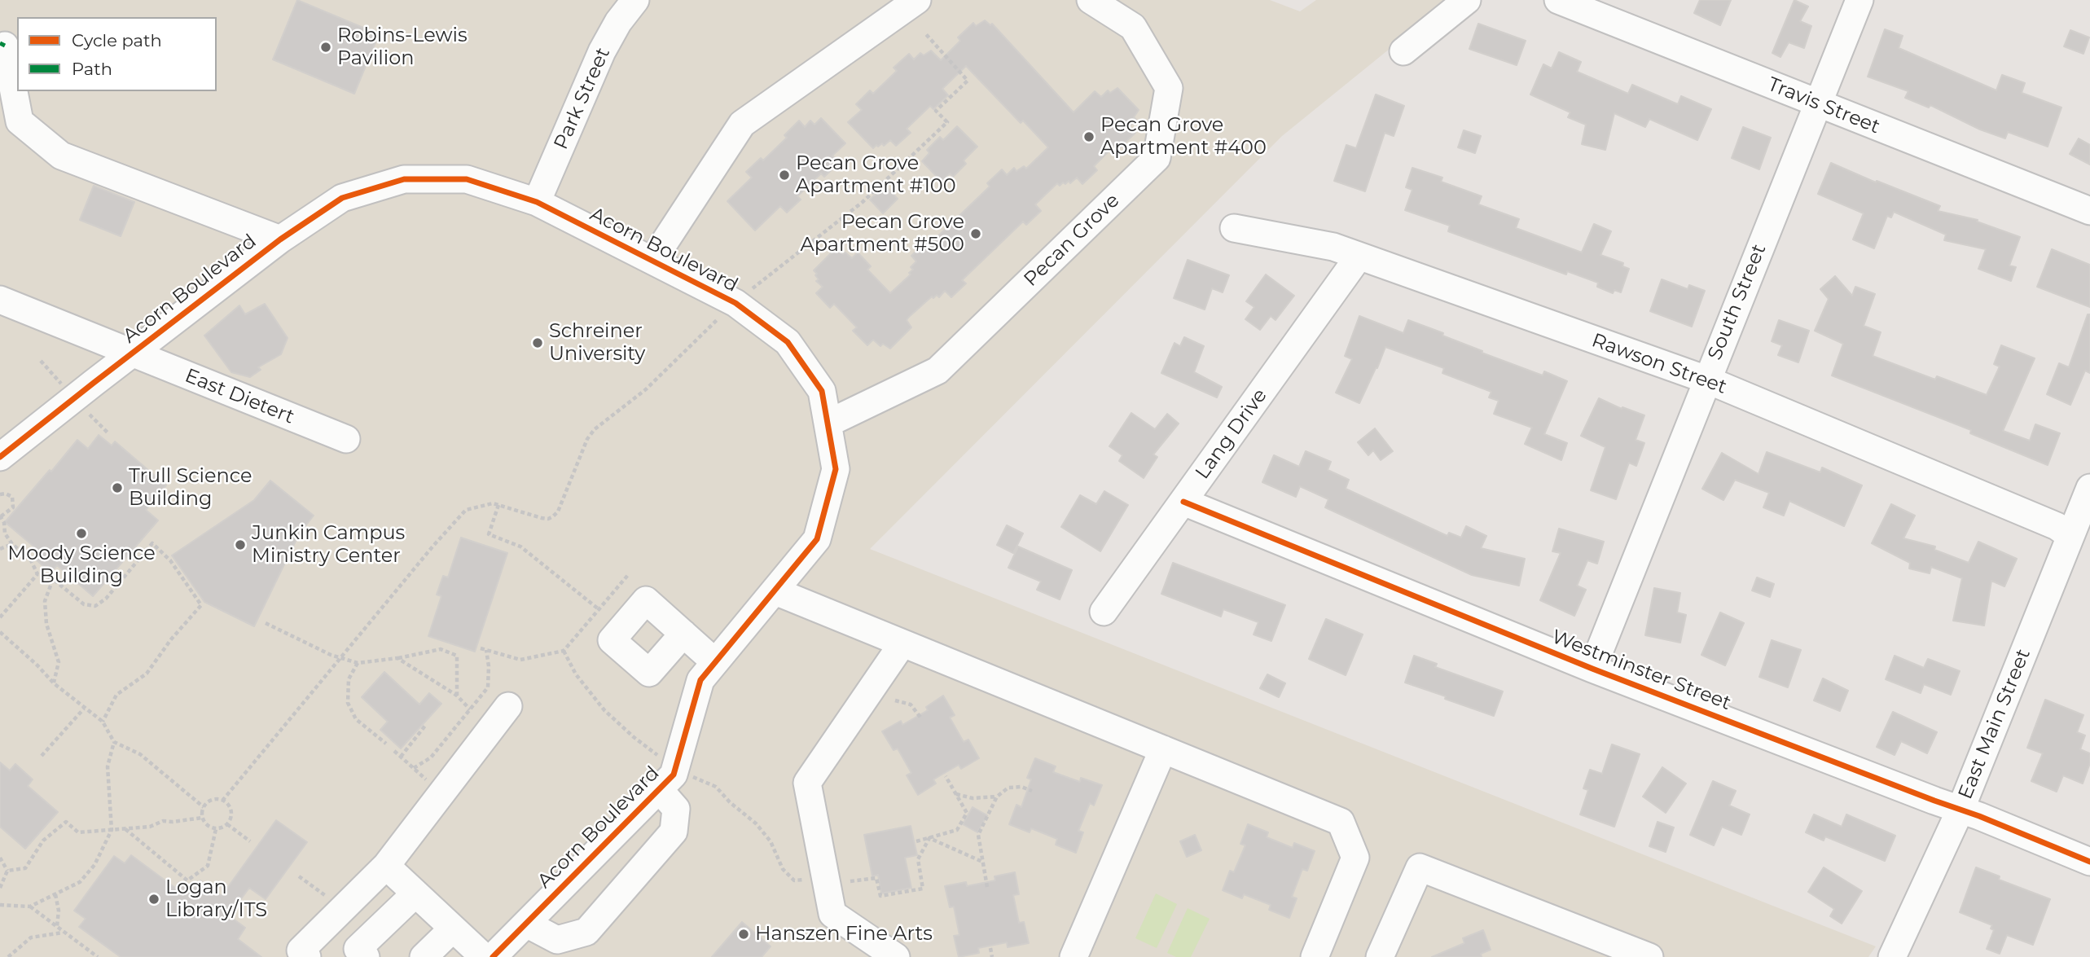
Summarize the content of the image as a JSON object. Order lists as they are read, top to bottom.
{
  "streets": {
    "street": [
      "Park Street",
      "Travis Street",
      "Pecan Grove",
      "Acorn Boulevard",
      "South Street",
      "Rawson Street",
      "East Dietert",
      "Lang Drive",
      "Westminster Street",
      "East Main Street"
    ]
  },
  "crossings": [
    ["Park Street", "Acorn Boulevard"],
    ["Travis Street", "South Street"],
    ["Pecan Grove", "Acorn Boulevard"],
    ["Acorn Boulevard", "East Dietert"],
    ["South Street", "Rawson Street"],
    ["South Street", "Westminster Street"],
    ["Rawson Street", "Lang Drive"],
    ["Rawson Street", "East Main Street"],
    ["Lang Drive", "Westminster Street"],
    ["Westminster Street", "East Main Street"]
  ],
  "places": [
    "Robins-Lewis Pavilion",
    "Pecan Grove Apartment #400",
    "Pecan Grove Apartment #100",
    "Pecan Grove Apartment #500",
    "Schreiner University",
    "Trull Science Building",
    "Moody Science Building",
    "Junkin Campus Ministry Center",
    "Logan Library/ITS",
    "Hanszen Fine Arts"
  ],
  "legend": ["Cycle path", "Path"]
}
